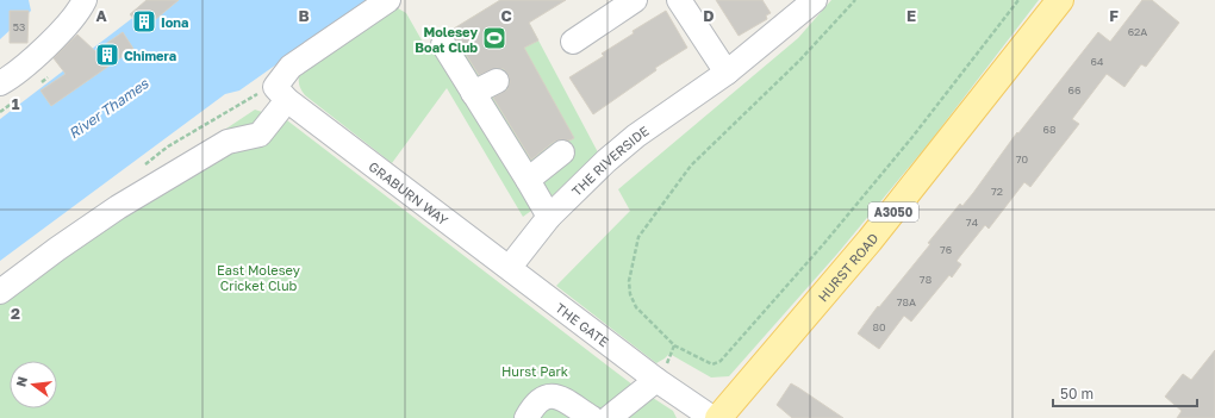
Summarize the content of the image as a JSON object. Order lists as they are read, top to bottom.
{
  "streets": {
    "main road": ["A3050", "HURST ROAD"],
    "street": ["THE RIVERSIDE", "GRABURN WAY", "THE GATE"]
  },
  "crossings": [
    ["THE RIVERSIDE", "GRABURN WAY"],
    ["GRABURN WAY", "THE GATE"]
  ],
  "water": ["River Thames"],
  "parks": ["East Molesey Cricket Club", "Hurst Park"],
  "places": {
    "building": ["Iona", "Chimera"],
    "sports": ["Molesey Boat Club"]
  },
  "house_numbers": [
    "53",
    "62A",
    "64",
    "66",
    "68",
    "70",
    "72",
    "74",
    "76",
    "78",
    "78A",
    "80"
  ],
  "scale_bar": "50 m",
  "north": "left",
  "grid": {
    "columns": [
      "A",
      "B",
      "C",
      "D",
      "E",
      "F"
    ],
    "rows": ["1", "2"]
  }
}
